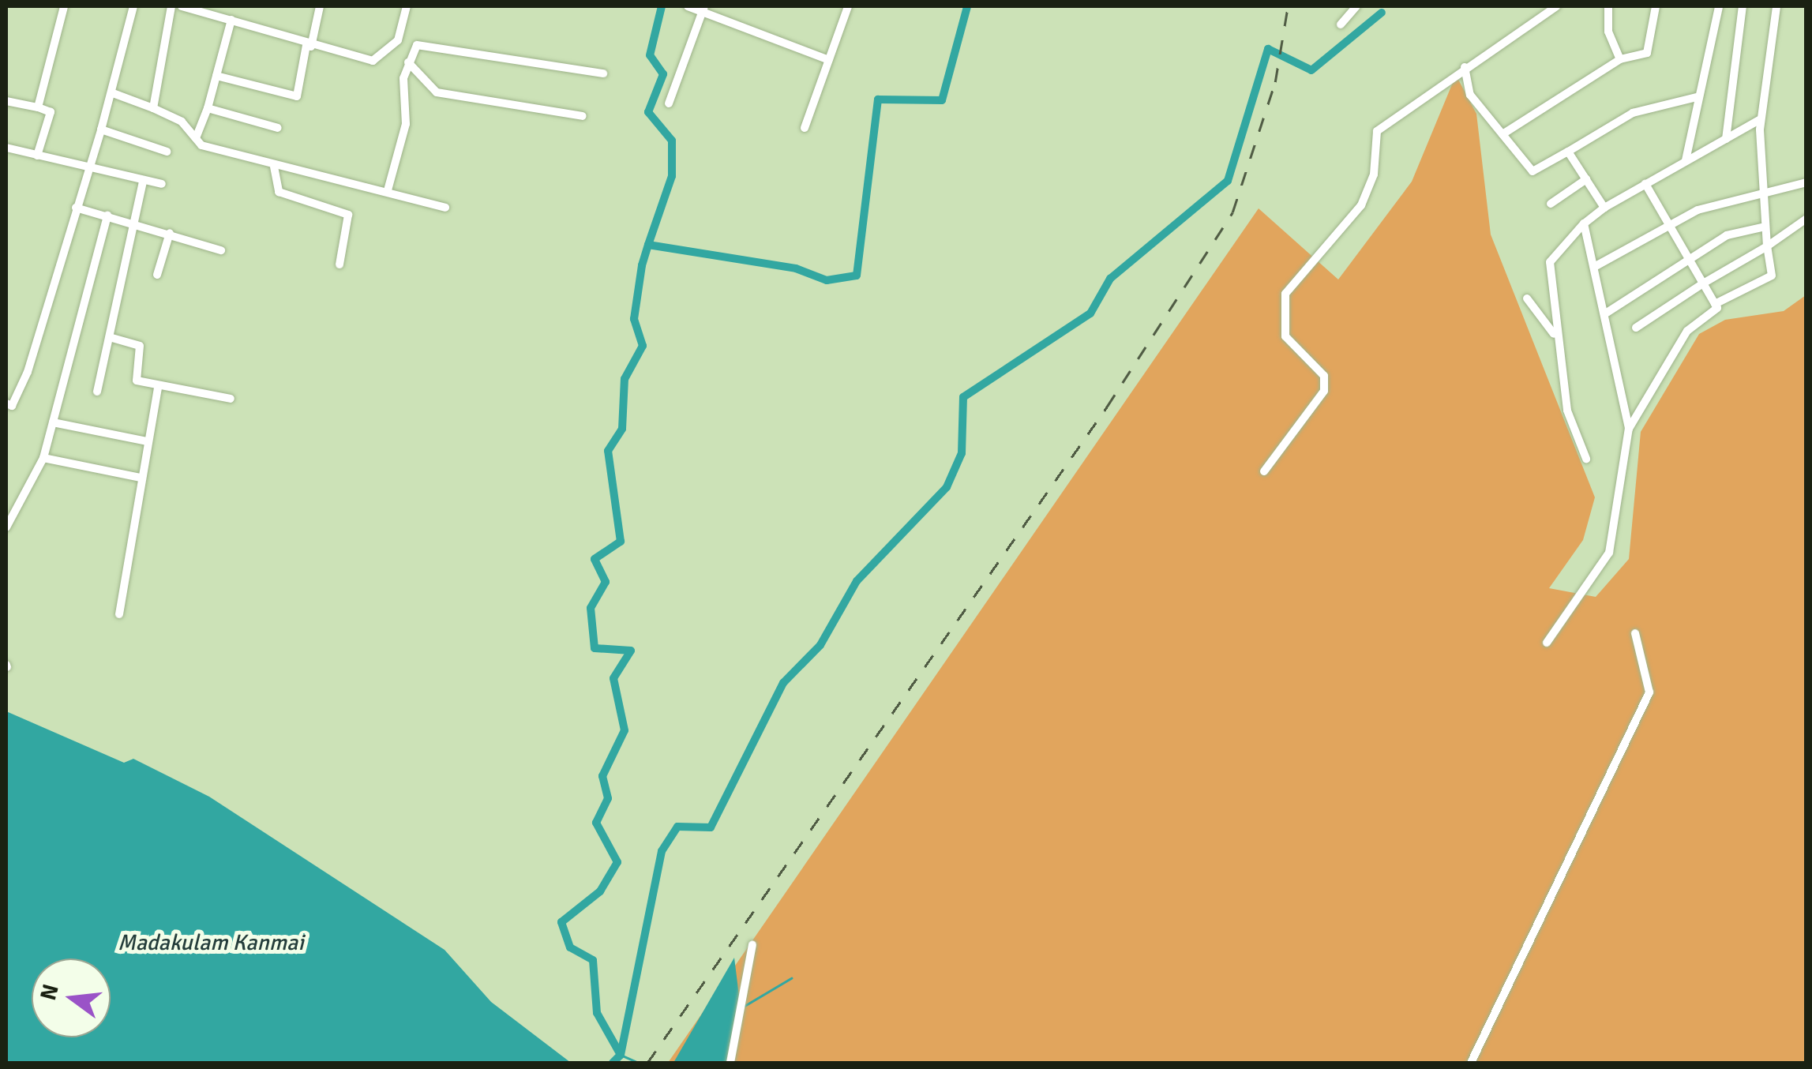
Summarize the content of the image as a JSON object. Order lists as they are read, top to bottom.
{
  "water": ["Madakulam Kanmai"],
  "north": "left"
}
